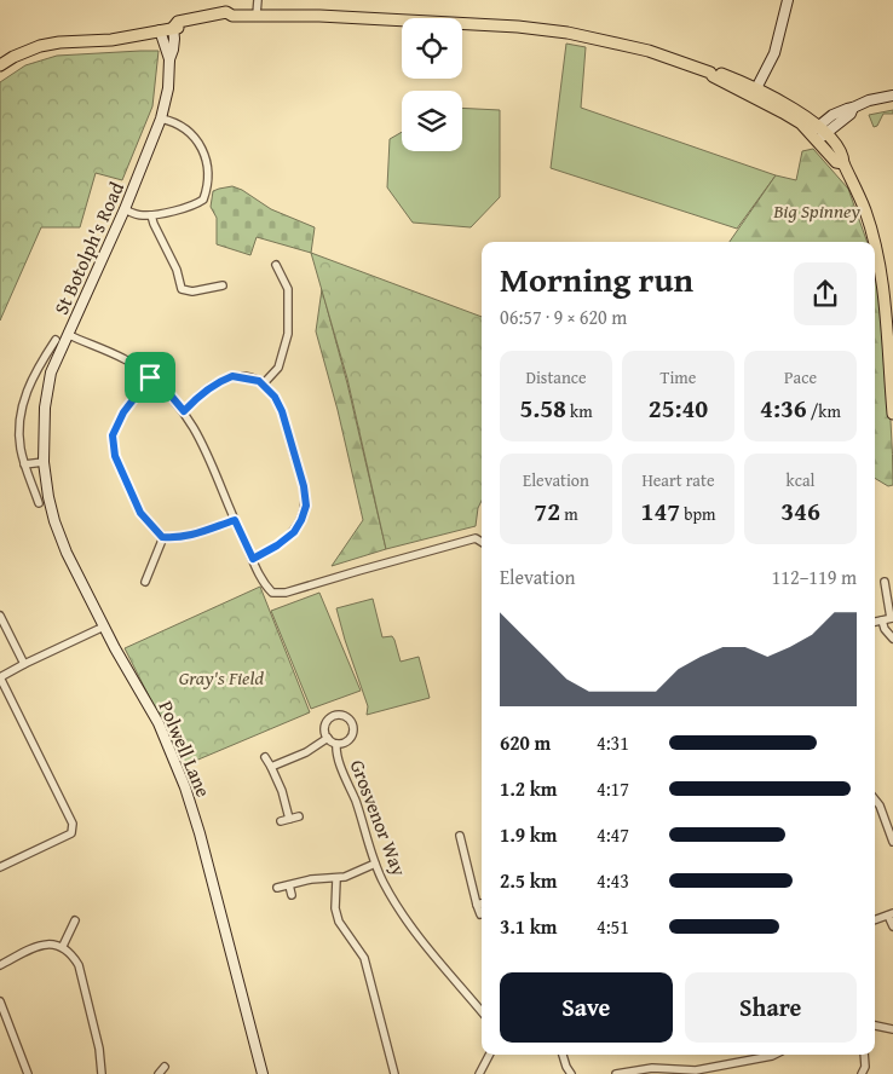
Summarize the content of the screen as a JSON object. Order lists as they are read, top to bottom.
{
  "streets": {
    "street": ["St Botolph's Road", "Polwell Lane", "Grosvenor Way"]
  },
  "crossings": [
    ["St Botolph's Road", "Polwell Lane"]
  ],
  "parks": ["Big Spinney", "Gray's Field"],
  "page": {
    "heading": ["Morning run", "06:57 · 9 × 620 m"],
    "stats": [
      ["Distance", "5.58 km"],
      ["Time", "25:40"],
      ["Pace", "4:36 /km"],
      ["Elevation", "72 m"],
      ["Heart rate", "147 bpm"],
      ["kcal", "346"]
    ],
    "chart": ["Elevation", "112–119 m"],
    "list": [
      {
        "name": "620 m",
        "note": "4:31"
      },
      {
        "name": "1.2 km",
        "note": "4:17"
      },
      {
        "name": "1.9 km",
        "note": "4:47"
      },
      {
        "name": "2.5 km",
        "note": "4:43"
      },
      {
        "name": "3.1 km",
        "note": "4:51"
      }
    ],
    "buttons": ["Save", "Share"]
  }
}
